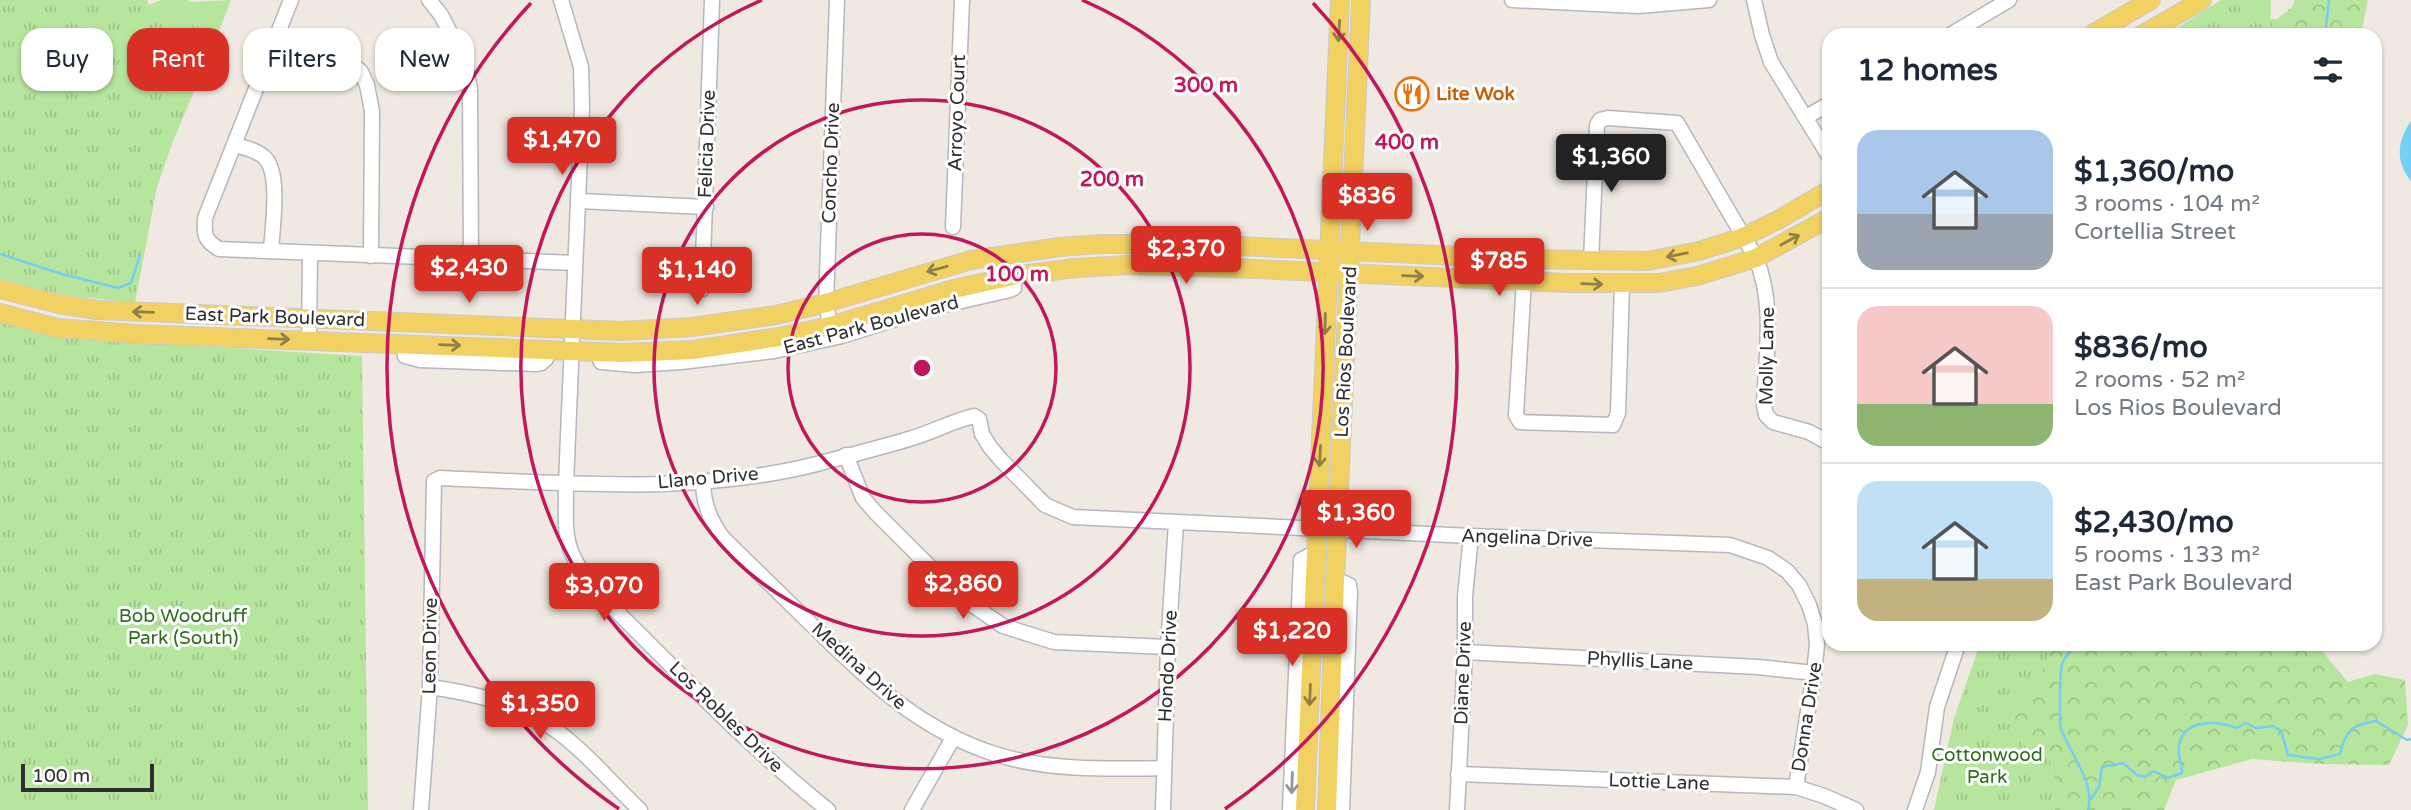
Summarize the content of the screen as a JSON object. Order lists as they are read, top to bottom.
{
  "streets": {
    "main road": ["East Park Boulevard", "Los Rios Boulevard"],
    "street": [
      "Arroyo Court",
      "Felicia Drive",
      "Concho Drive",
      "Molly Lane",
      "Llano Drive",
      "Angelina Drive",
      "Leon Drive",
      "Phyllis Lane",
      "Medina Drive",
      "Hondo Drive",
      "Diane Drive",
      "Los Robles Drive",
      "Donna Drive",
      "Lottie Lane"
    ]
  },
  "crossings": [
    ["Concho Drive", "East Park Boulevard"],
    ["East Park Boulevard", "Los Rios Boulevard"],
    ["East Park Boulevard", "Molly Lane"],
    ["East Park Boulevard", "Los Robles Drive"],
    ["Los Rios Boulevard", "Angelina Drive"],
    ["Llano Drive", "Angelina Drive"],
    ["Llano Drive", "Leon Drive"],
    ["Llano Drive", "Medina Drive"],
    ["Llano Drive", "Los Robles Drive"],
    ["Angelina Drive", "Hondo Drive"],
    ["Angelina Drive", "Diane Drive"],
    ["Angelina Drive", "Donna Drive"],
    ["Phyllis Lane", "Diane Drive"],
    ["Phyllis Lane", "Donna Drive"],
    ["Medina Drive", "Hondo Drive"],
    ["Diane Drive", "Lottie Lane"],
    ["Donna Drive", "Lottie Lane"]
  ],
  "parks": ["Bob Woodruff Park (South)", "Cottonwood Park"],
  "places": {
    "restaurant": ["Lite Wok"]
  },
  "scale_bar": "100 m",
  "page": {
    "chip": [
      "Buy",
      "Rent",
      "Filters",
      "New"
    ],
    "heading": "12 homes",
    "list": [
      {
        "name": "$1,360/mo",
        "note": "3 rooms · 104 m² · Cortellia Street"
      },
      {
        "name": "$836/mo",
        "note": "2 rooms · 52 m² · Los Rios Boulevard"
      },
      {
        "name": "$2,430/mo",
        "note": "5 rooms · 133 m² · East Park Boulevard"
      }
    ],
    "price": [
      "$1,470",
      "$1,360",
      "$836",
      "$2,370",
      "$785",
      "$2,430",
      "$1,140",
      "$1,360",
      "$2,860",
      "$3,070",
      "$1,220",
      "$1,350"
    ],
    "scale": "100 m"
  },
  "rings": [
    "300 m",
    "400 m",
    "200 m",
    "100 m"
  ]
}
